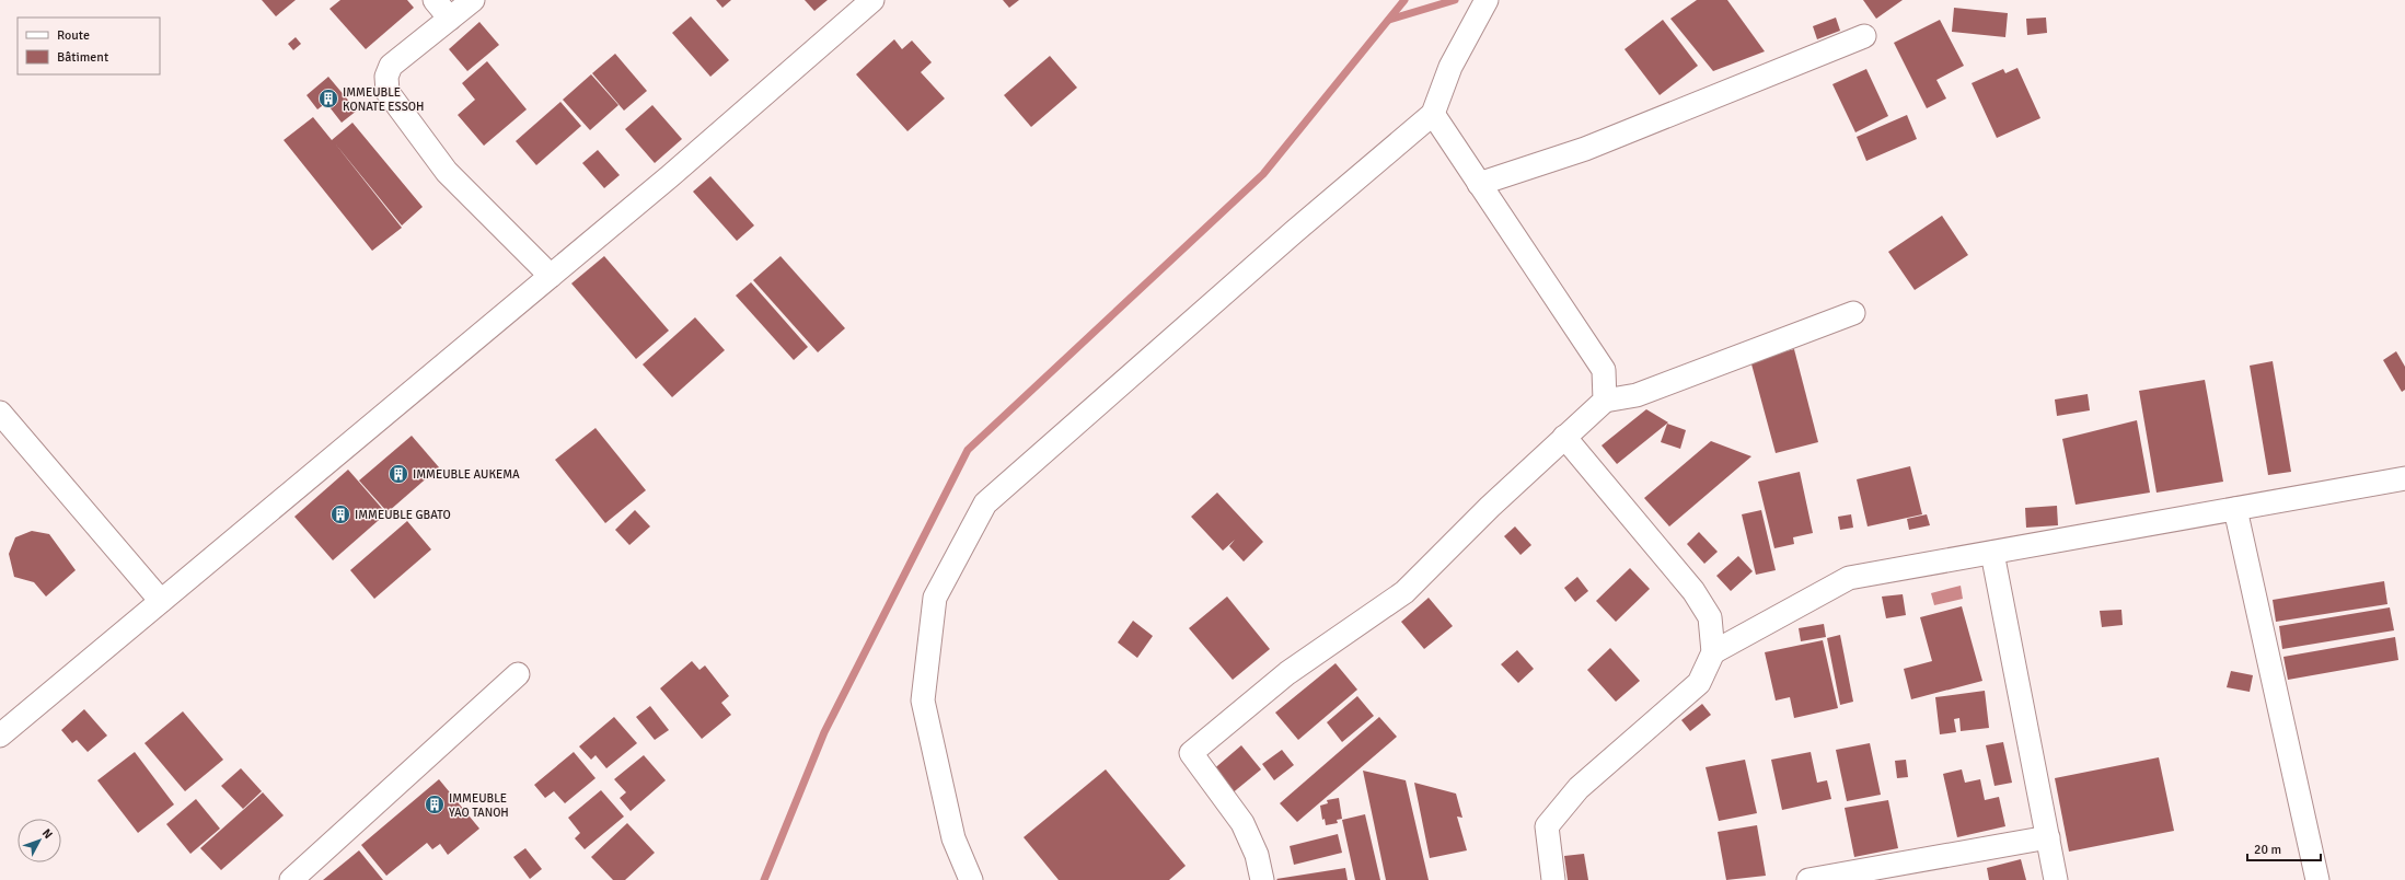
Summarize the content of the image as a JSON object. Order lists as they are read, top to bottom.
{
  "places": {
    "building": [
      "IMMEUBLE KONATE ESSOH",
      "IMMEUBLE AUKEMA",
      "IMMEUBLE GBATO",
      "IMMEUBLE YAO TANOH"
    ]
  },
  "legend": ["Route", "Bâtiment"],
  "scale_bar": "20 m",
  "north": "top right"
}
